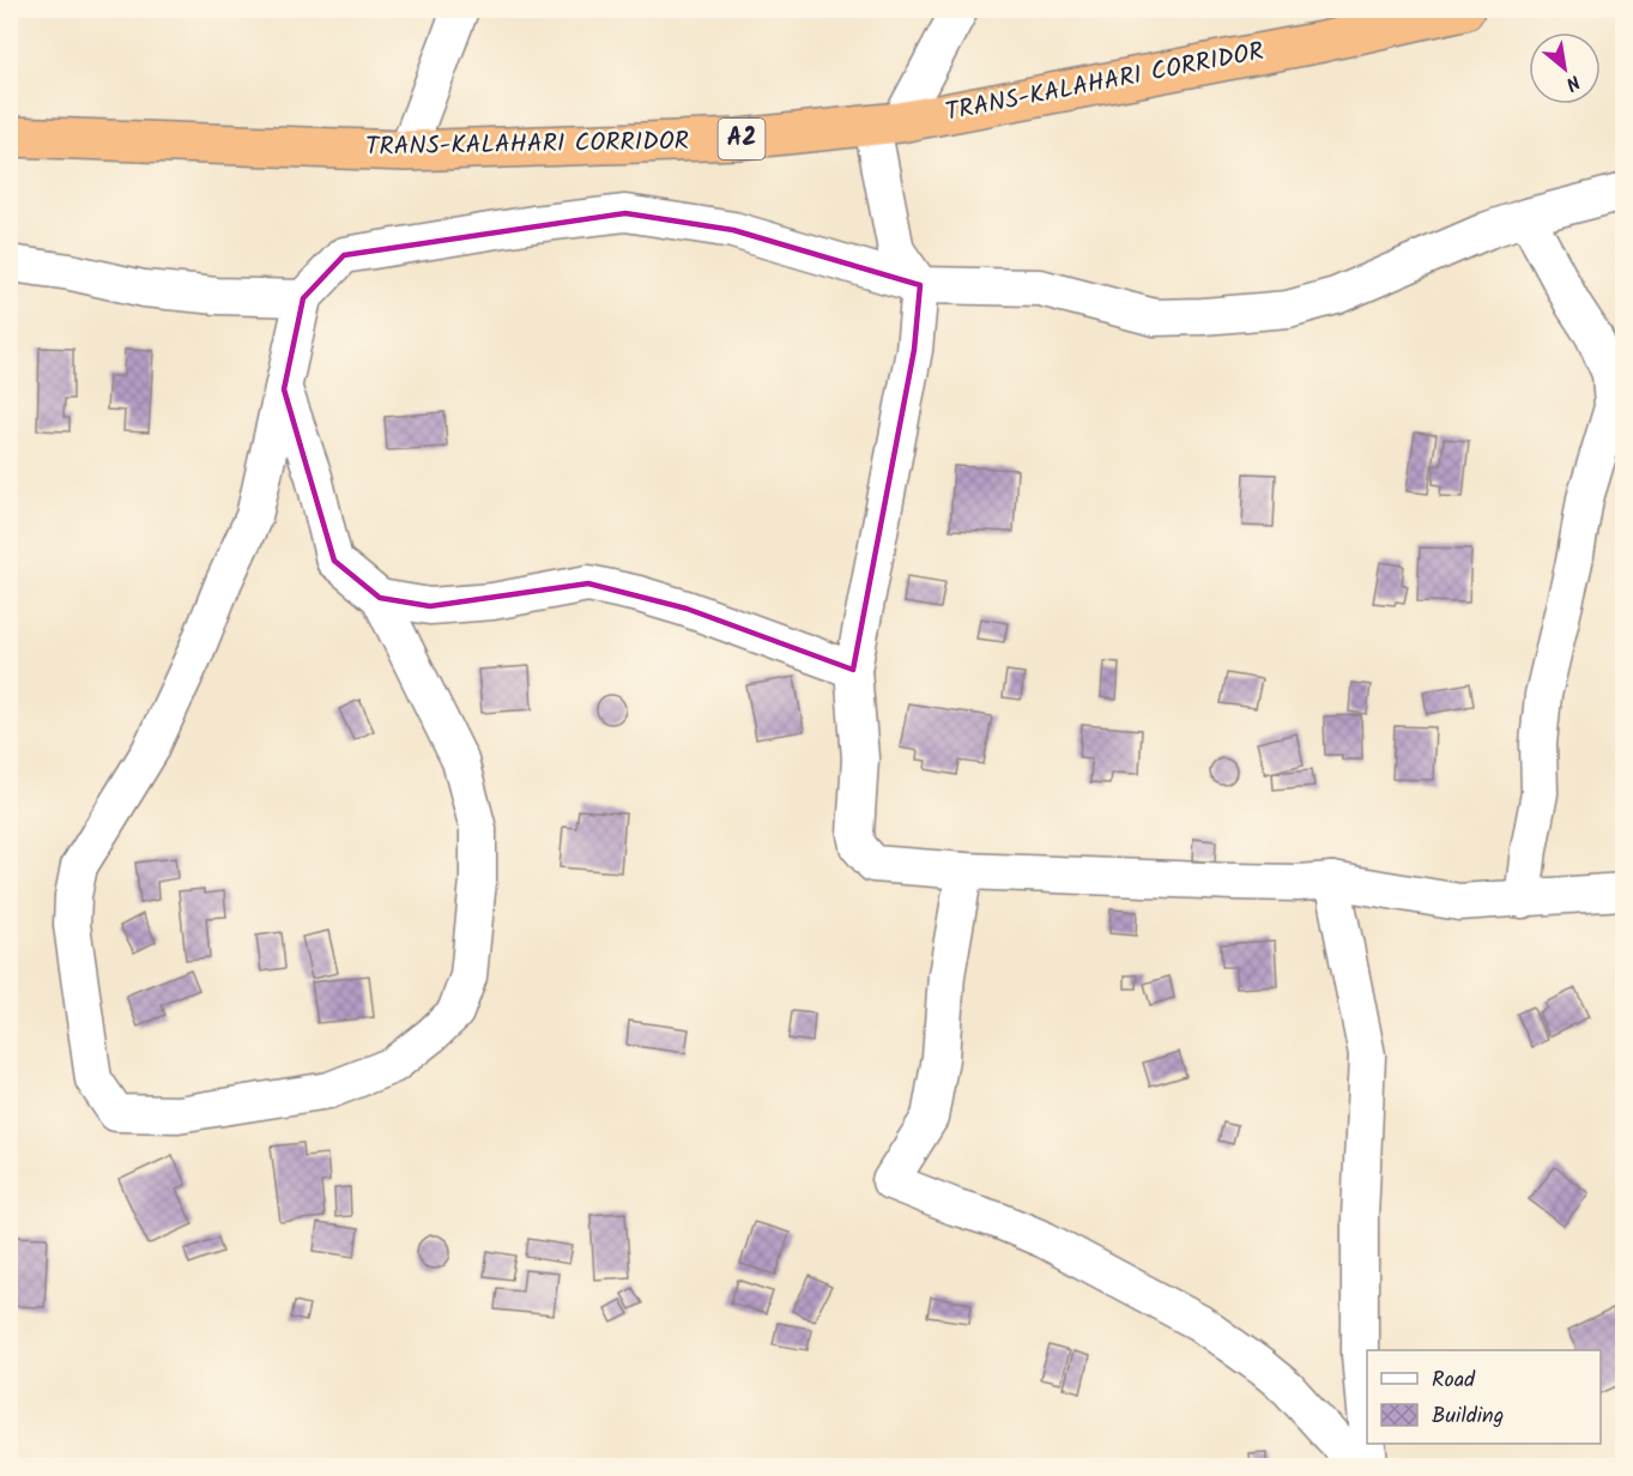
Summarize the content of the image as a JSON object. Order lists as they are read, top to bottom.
{
  "streets": {
    "highway": ["TRANS-KALAHARI CORRIDOR", "A2"]
  },
  "legend": ["Road", "Building"],
  "north": "bottom right"
}
